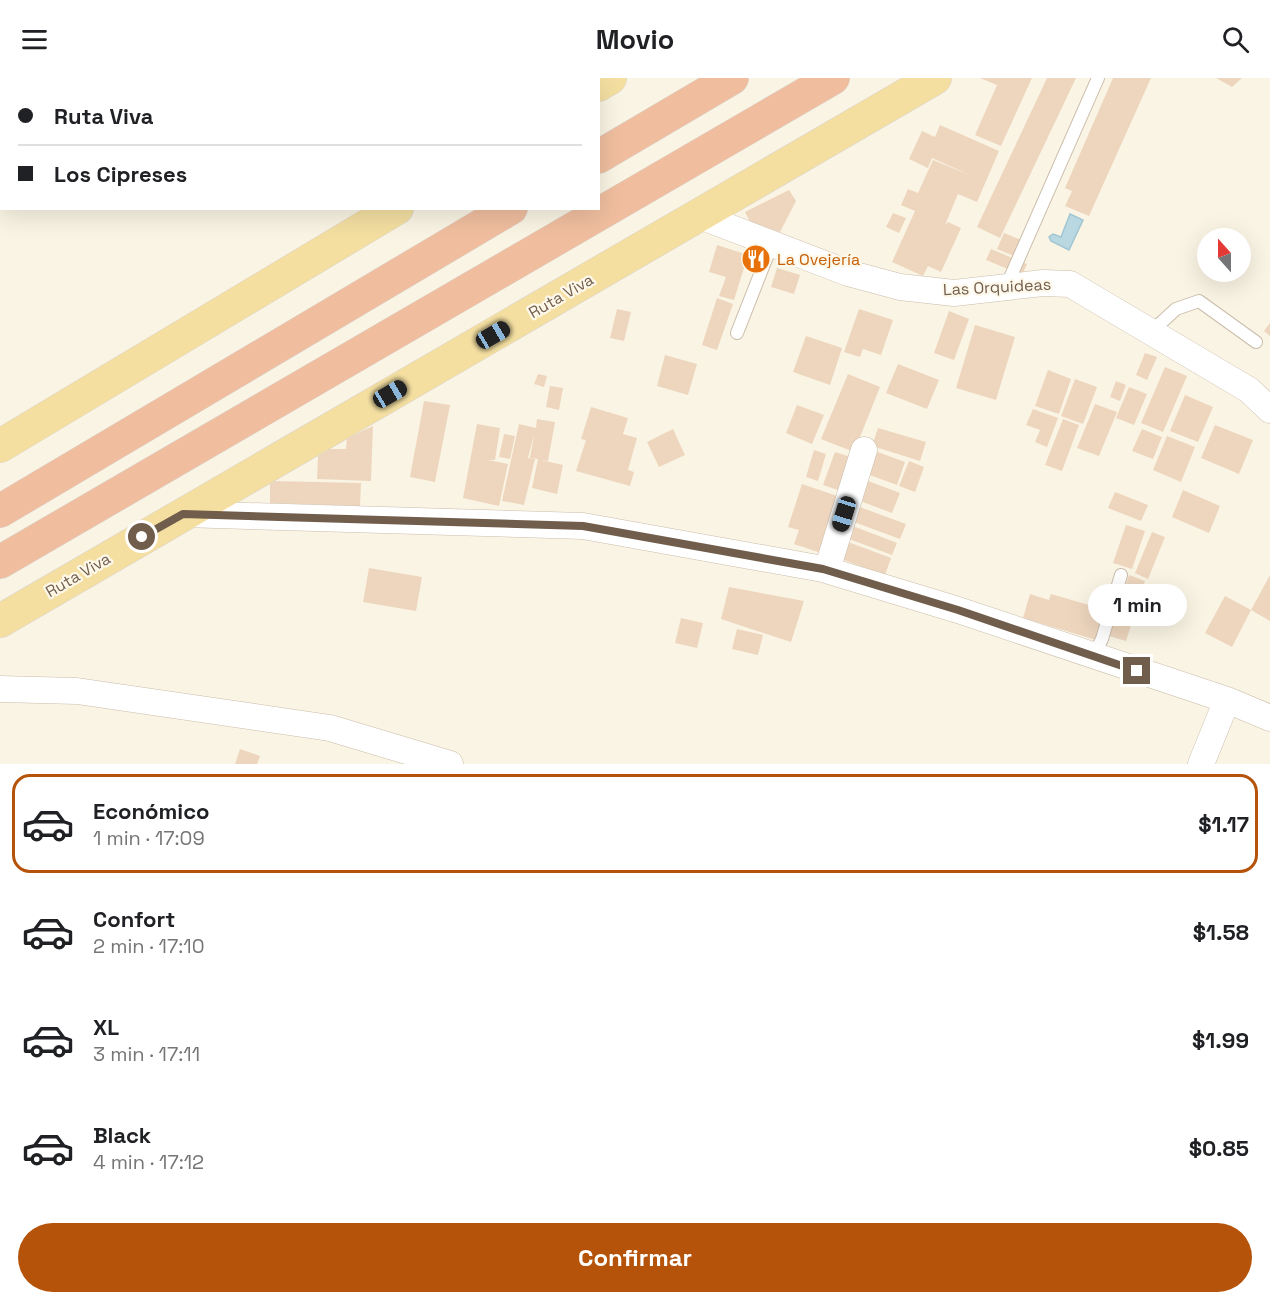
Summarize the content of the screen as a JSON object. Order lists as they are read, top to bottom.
{
  "streets": {
    "main road": ["Ruta Viva"],
    "street": ["Las Orquideas"]
  },
  "crossings": [
    ["Las Orquideas", "Ruta Viva"]
  ],
  "places": {
    "restaurant": ["La Ovejería"]
  },
  "north": "top",
  "page": {
    "header": "Movio",
    "banner": ["Ruta Viva", "Los Cipreses"],
    "bubble": "1 min",
    "list": [
      {
        "name": "Económico",
        "note": "1 min · 17:09",
        "value": "$1.17"
      },
      {
        "name": "Confort",
        "note": "2 min · 17:10",
        "value": "$1.58"
      },
      {
        "name": "XL",
        "note": "3 min · 17:11",
        "value": "$1.99"
      },
      {
        "name": "Black",
        "note": "4 min · 17:12",
        "value": "$0.85"
      }
    ],
    "buttons": "Confirmar"
  }
}
